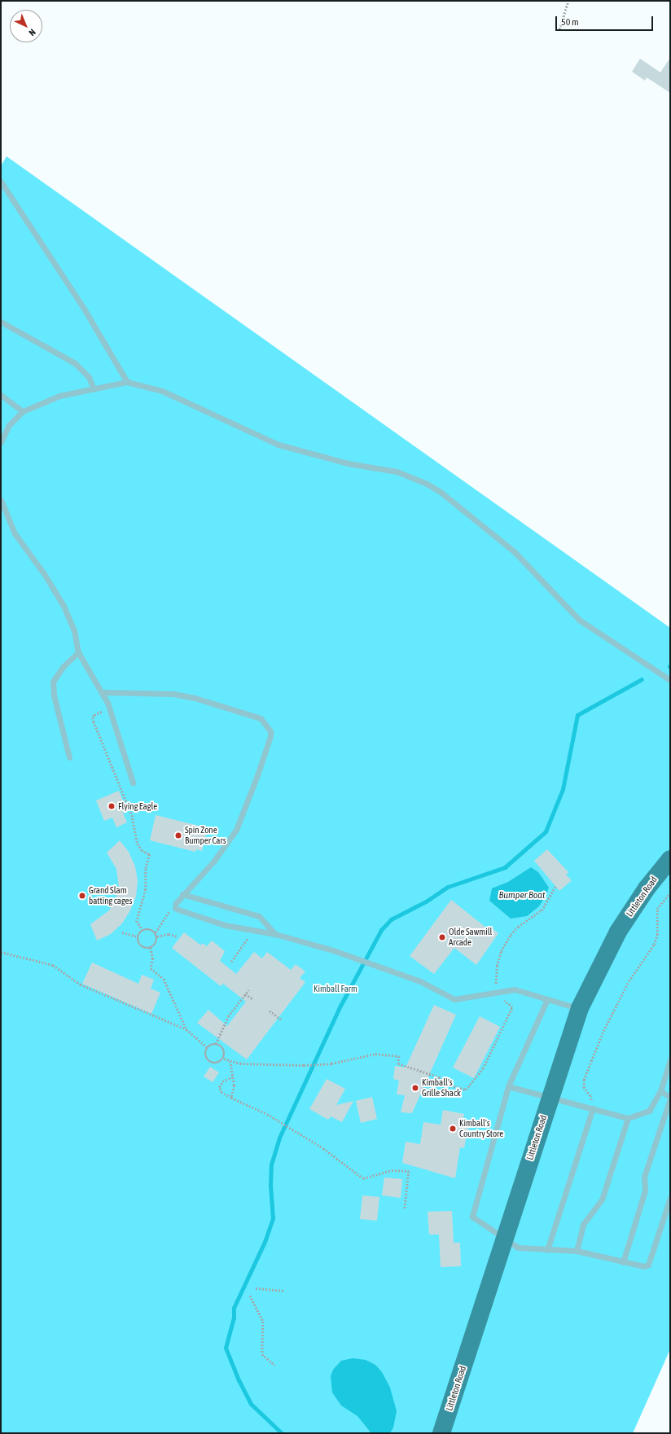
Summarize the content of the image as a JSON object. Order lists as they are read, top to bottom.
{
  "streets": {
    "main road": ["Littleton Road"]
  },
  "water": ["Bumper Boat"],
  "parks": ["Kimball Farm"],
  "places": [
    "Flying Eagle",
    "Spin Zone Bumper Cars",
    "Grand Slam batting cages",
    "Olde Sawmill Arcade",
    "Kimball's Grille Shack",
    "Kimball's Country Store"
  ],
  "scale_bar": "50 m",
  "north": "bottom right"
}
